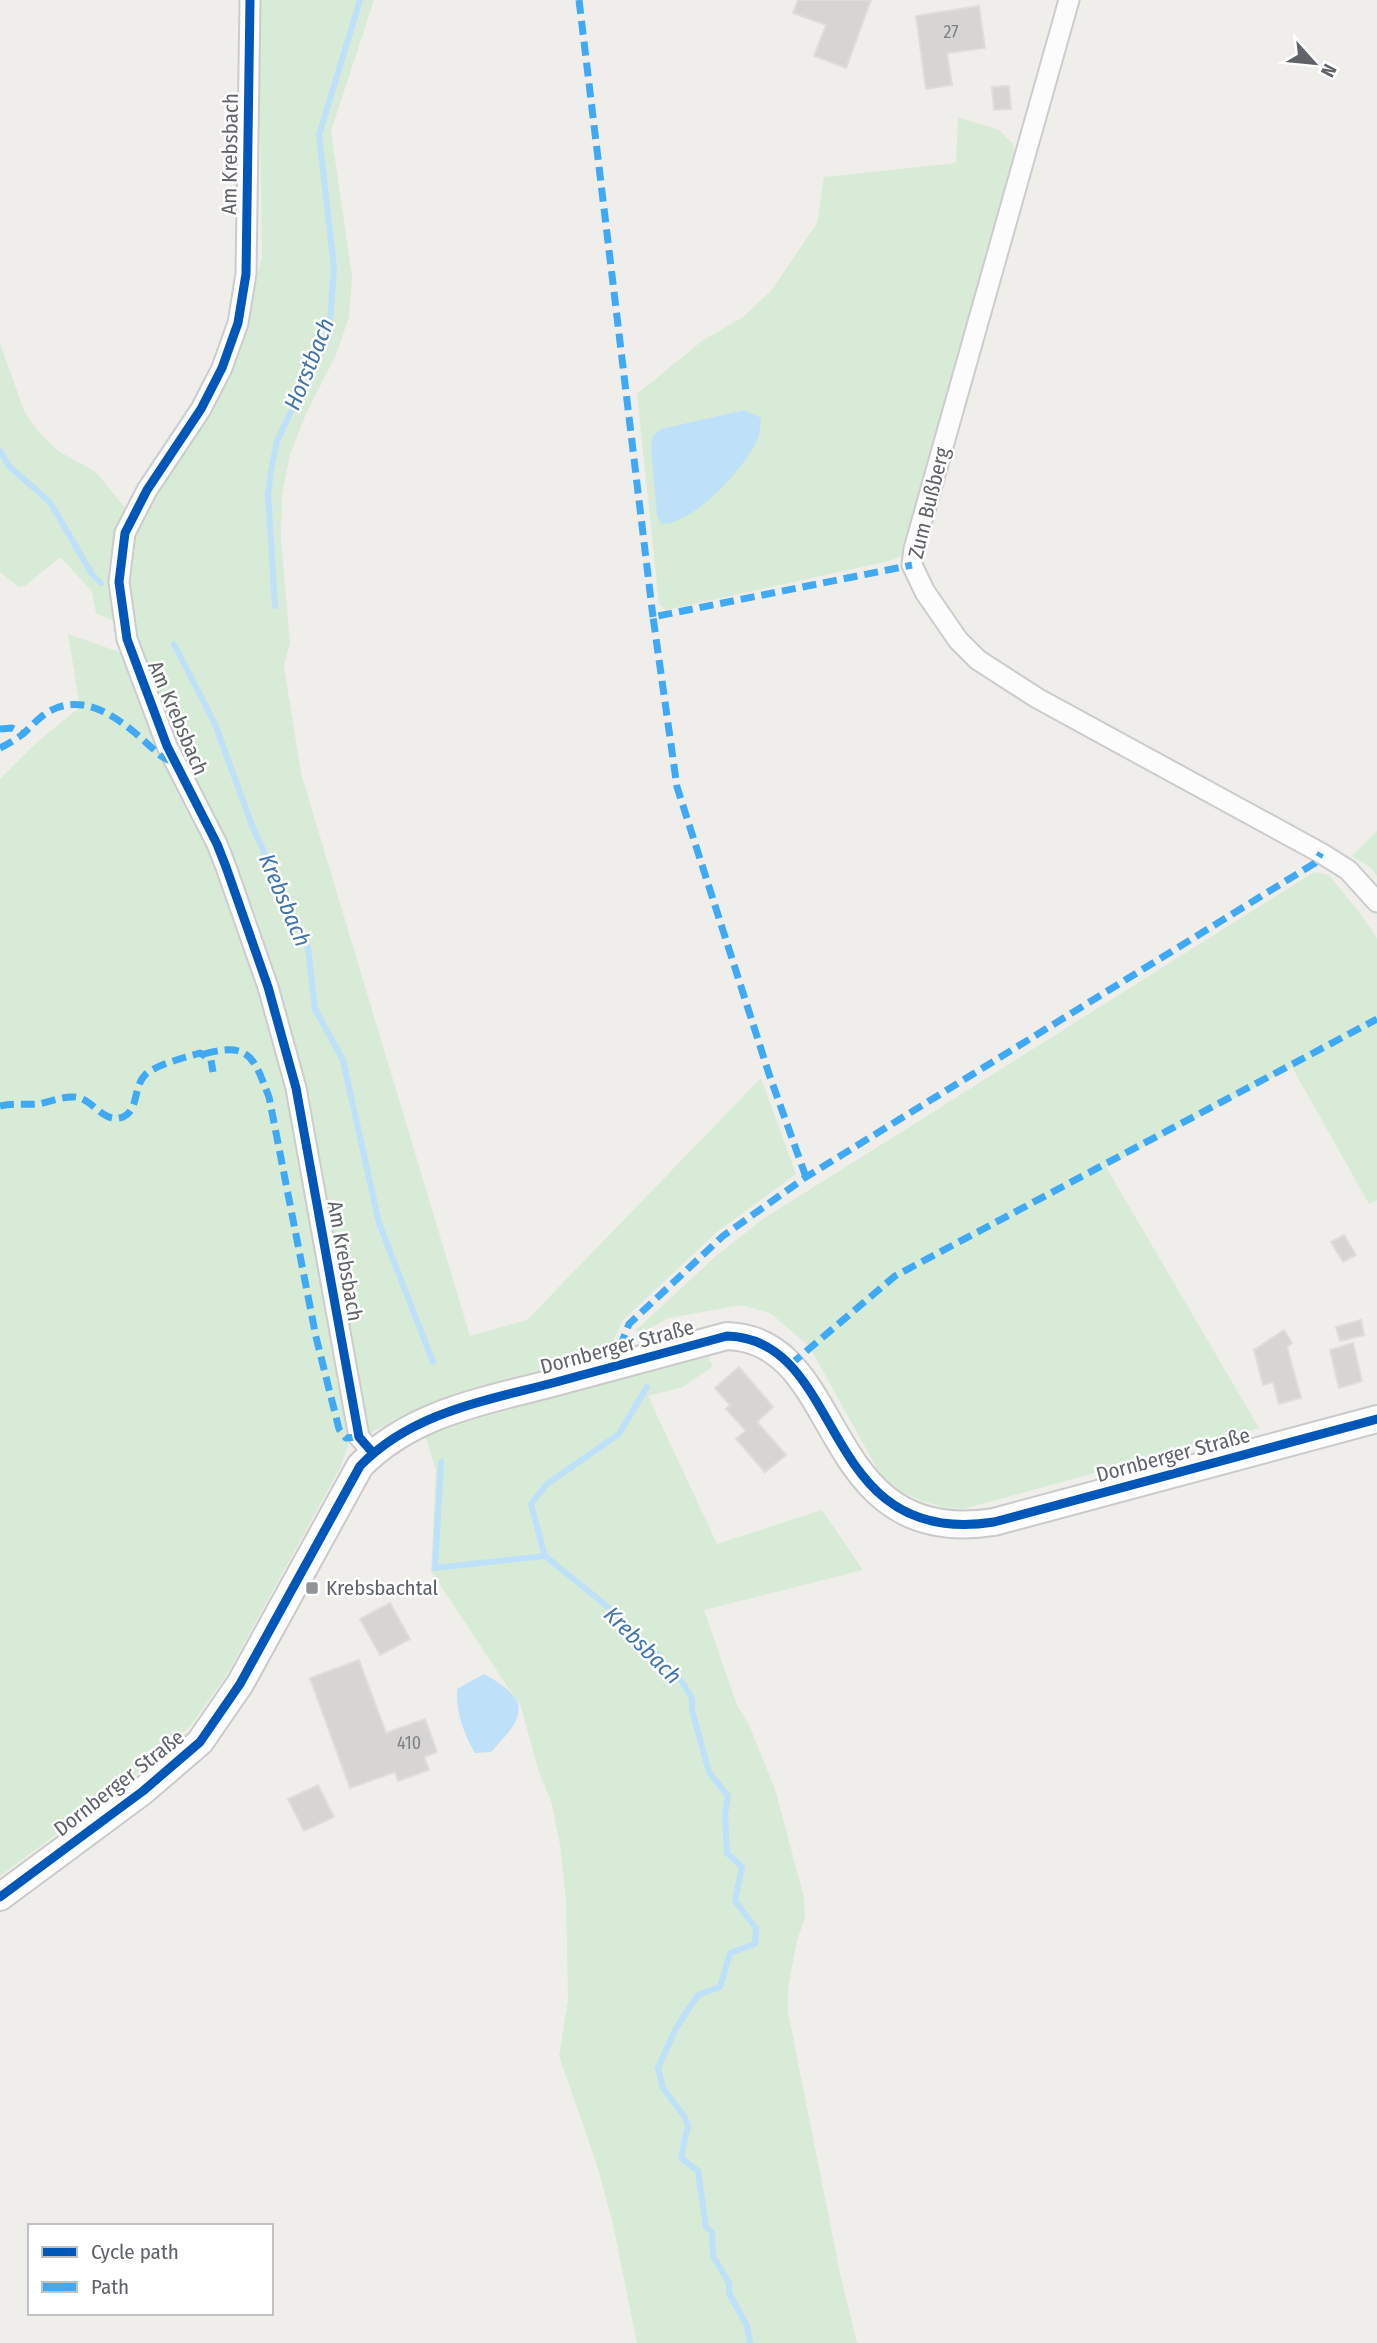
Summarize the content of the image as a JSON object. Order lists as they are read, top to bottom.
{
  "streets": {
    "street": ["Am Krebsbach", "Zum Bußberg", "Dornberger Straße"]
  },
  "crossings": [
    ["Am Krebsbach", "Dornberger Straße"]
  ],
  "water": ["Horstbach", "Krebsbach"],
  "places": {
    "transit": ["Krebsbachtal"]
  },
  "house_numbers": ["27", "410"],
  "legend": ["Cycle path", "Path"],
  "north": "bottom right"
}
